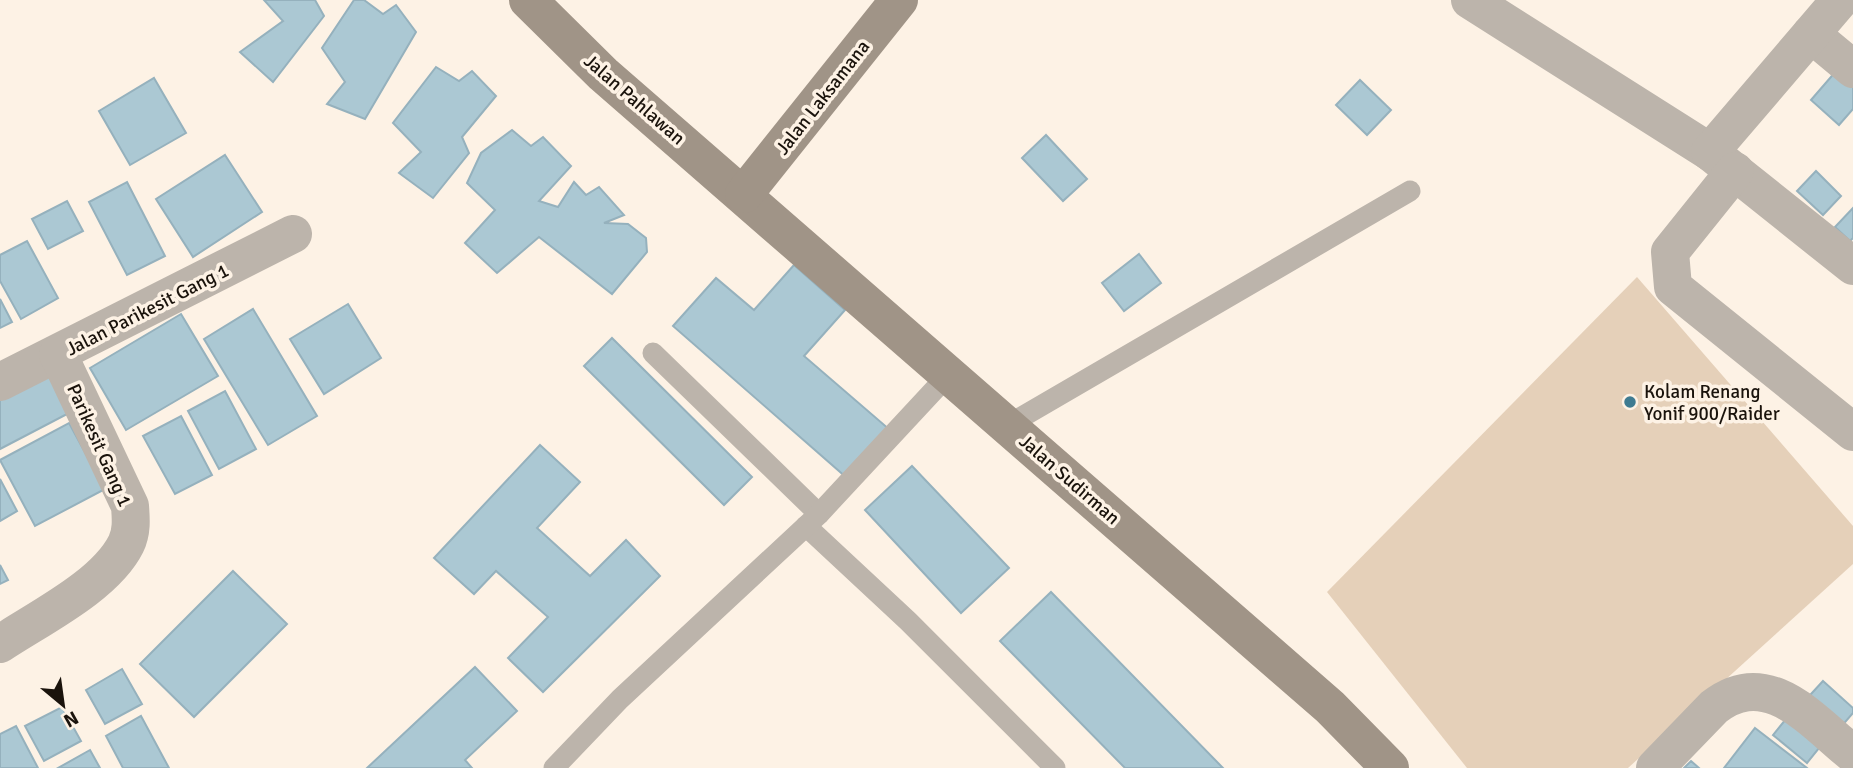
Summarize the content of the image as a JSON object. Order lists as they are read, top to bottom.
{
  "streets": {
    "main road": ["Jalan Laksamana", "Jalan Pahlawan", "Jalan Sudirman"],
    "street": ["Jalan Parikesit Gang 1", "Parikesit Gang 1"]
  },
  "crossings": [
    ["Jalan Laksamana", "Jalan Pahlawan"],
    ["Jalan Laksamana", "Jalan Sudirman"],
    ["Jalan Pahlawan", "Jalan Sudirman"],
    ["Jalan Parikesit Gang 1", "Parikesit Gang 1"]
  ],
  "places": ["Kolam Renang Yonif 900/Raider"],
  "north": "bottom right"
}
